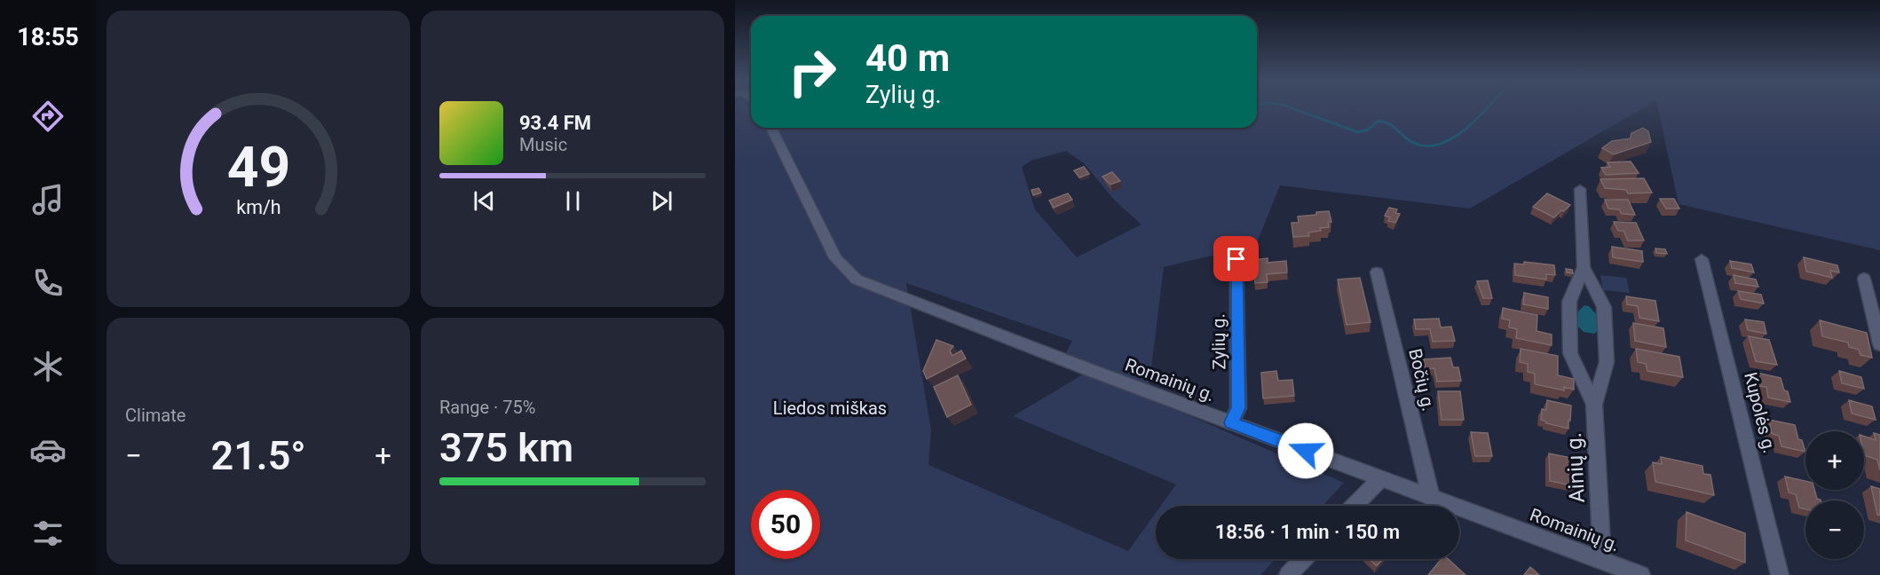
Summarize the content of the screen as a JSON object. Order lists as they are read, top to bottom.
{
  "streets": {
    "street": [
      "Zylių g.",
      "Romainių g.",
      "Bočių g.",
      "Kupolės g.",
      "Ainių g."
    ]
  },
  "crossings": [
    ["Zylių g.", "Romainių g."],
    ["Romainių g.", "Bočių g."],
    ["Romainių g.", "Ainių g."]
  ],
  "parks": ["Liedos miškas"],
  "page": {
    "tabs": "18:55",
    "turn": ["40 m", "Zylių g."],
    "song": ["93.4 FM", "Music"],
    "tile": [
      "Climate",
      ["Range · 75%", "375 km"]
    ],
    "map_buttons": ["+", "−"],
    "heat": ["−", "21.5°", "+"],
    "limit": "50",
    "trip": "18:56 · 1 min · 150 m",
    "gauge": ["49", "km/h"]
  }
}
